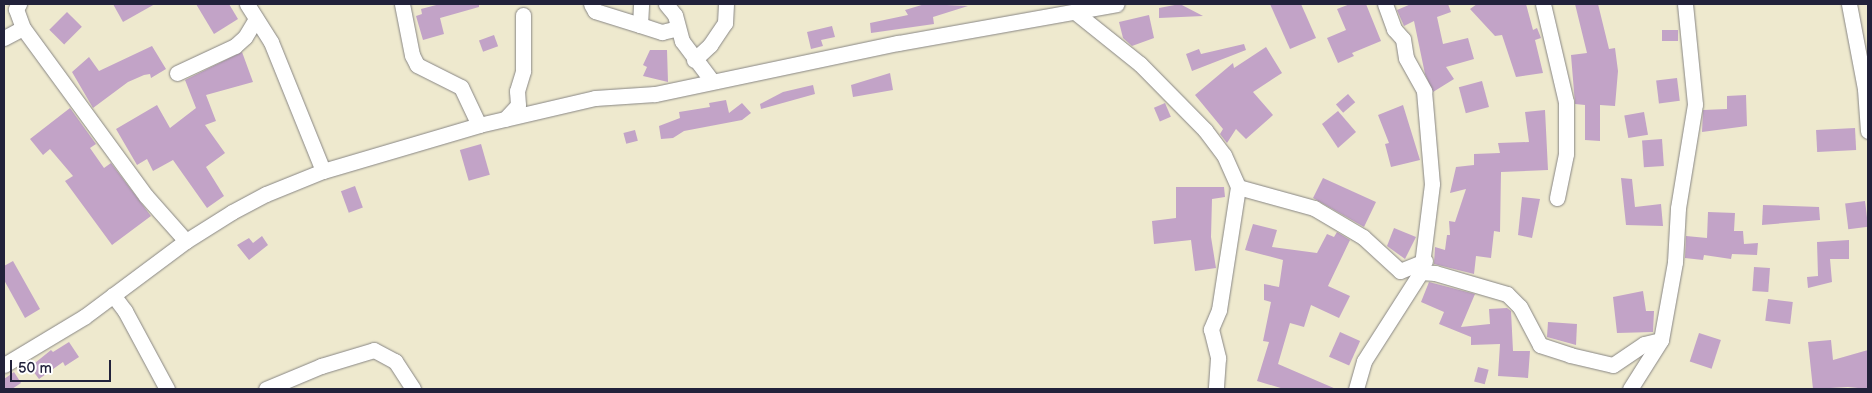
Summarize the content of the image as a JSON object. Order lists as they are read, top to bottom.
{
  "scale_bar": "50 m"
}
